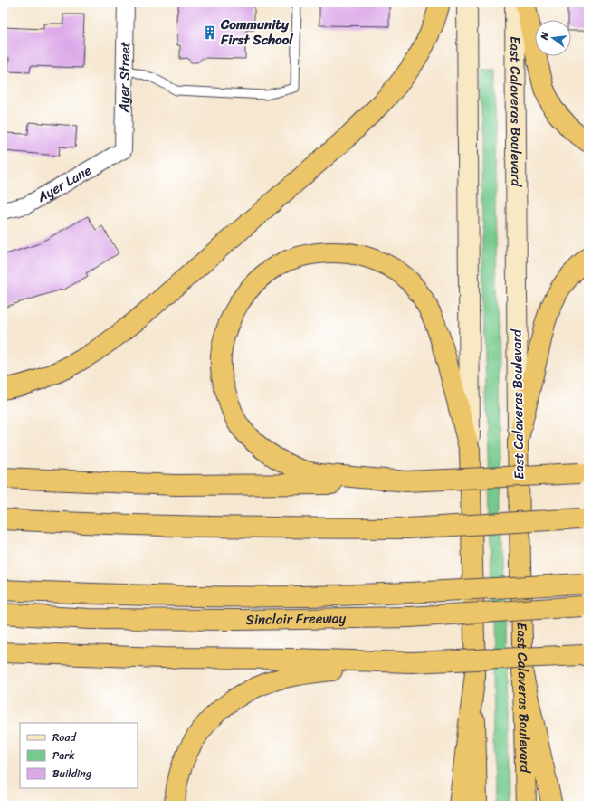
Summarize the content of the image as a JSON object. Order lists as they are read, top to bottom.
{
  "streets": {
    "highway": ["East Calaveras Boulevard", "Sinclair Freeway"],
    "street": ["Ayer Street", "Ayer Lane"]
  },
  "crossings": [
    ["Ayer Street", "Ayer Lane"]
  ],
  "places": {
    "building": ["Community First School"]
  },
  "legend": ["Road", "Park", "Building"],
  "north": "left"
}
